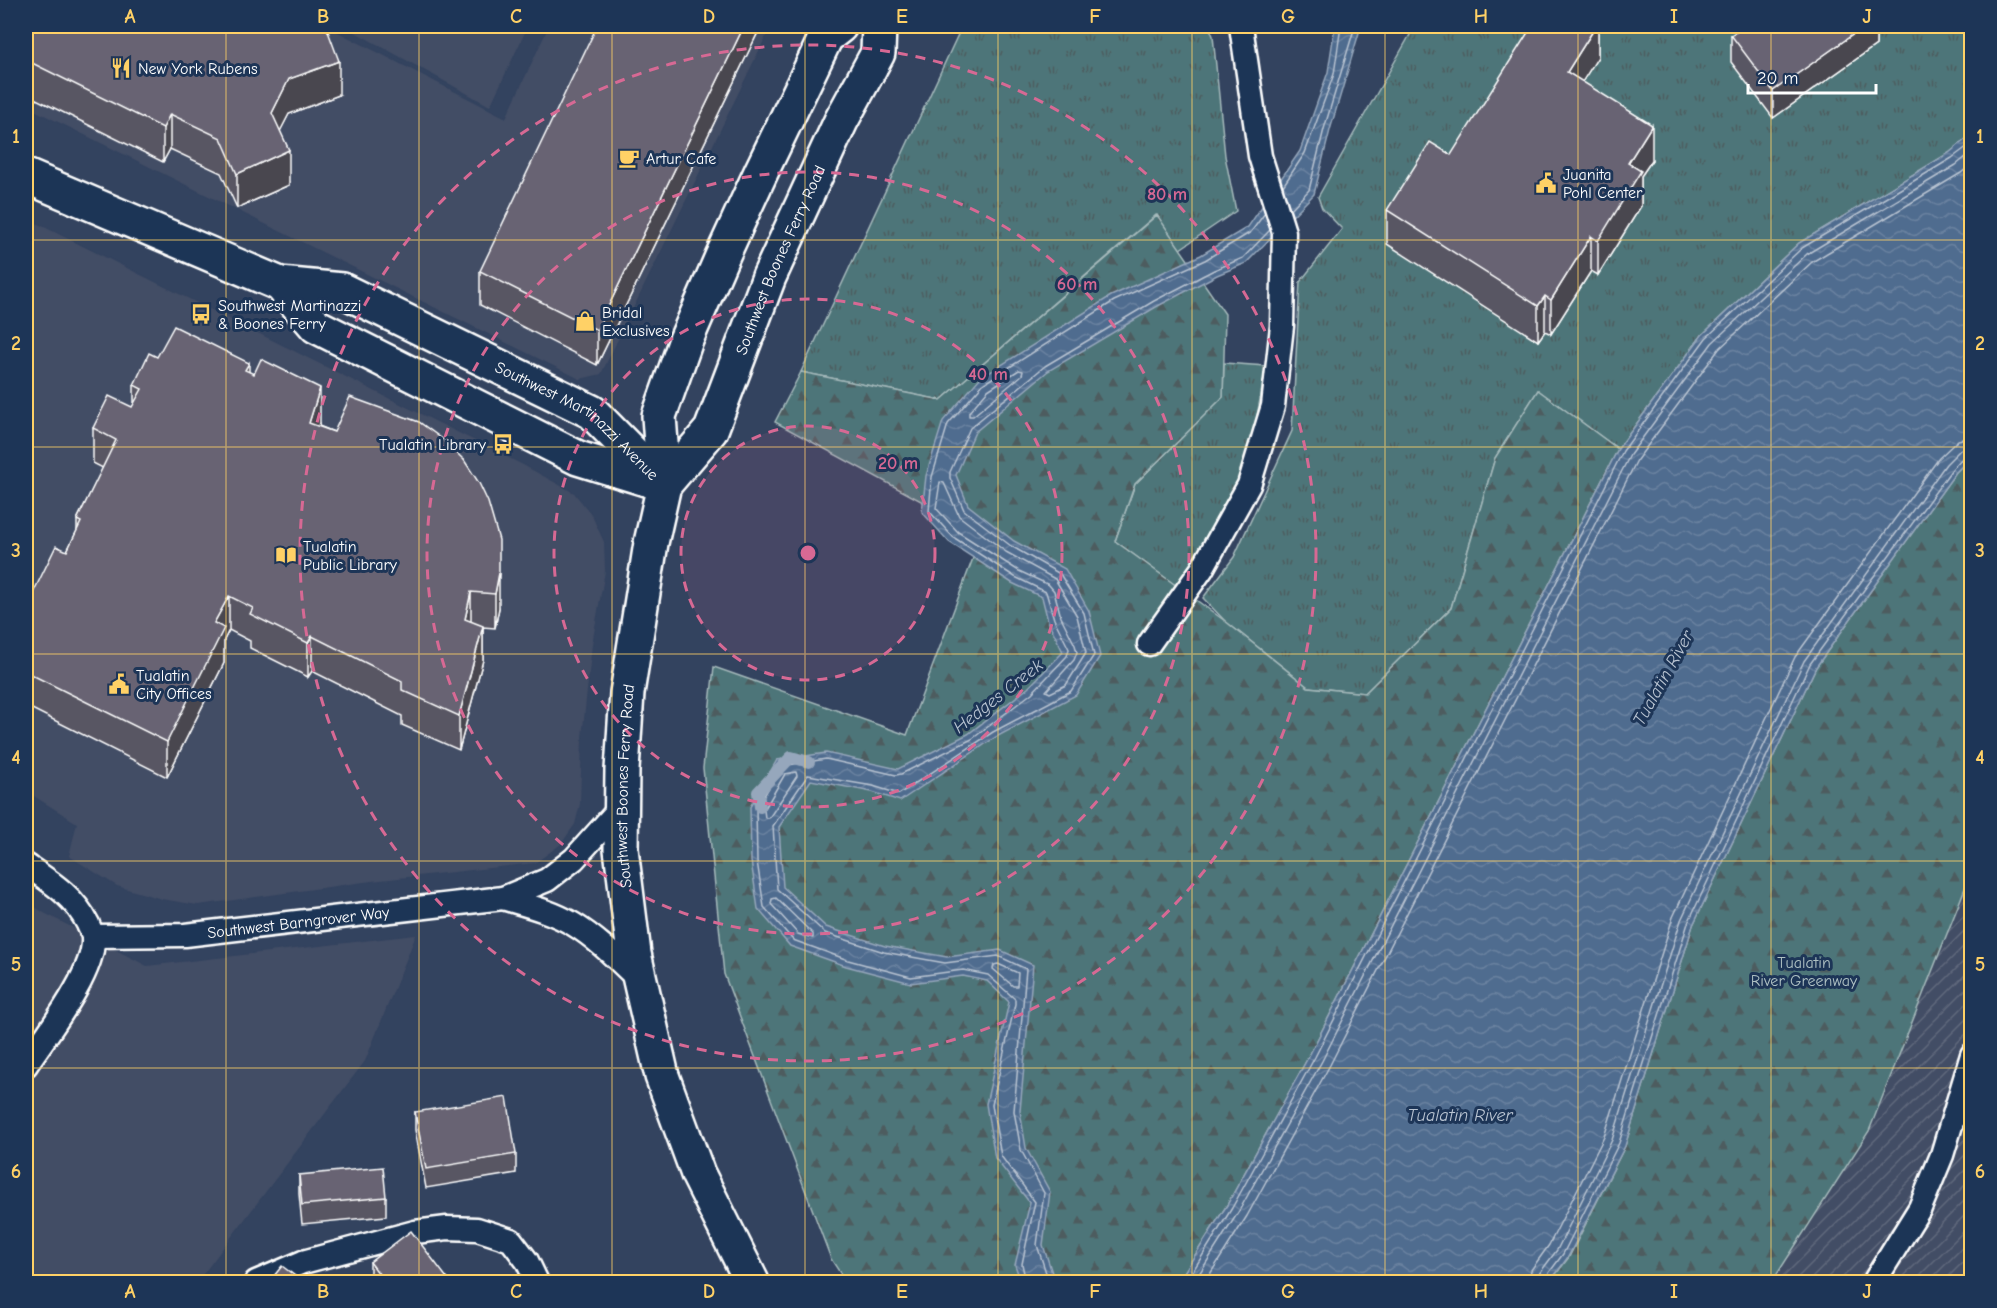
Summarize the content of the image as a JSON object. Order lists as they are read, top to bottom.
{
  "streets": {
    "main road": ["Southwest Boones Ferry Road", "Southwest Martinazzi Avenue"],
    "lane": ["Southwest Barngrover Way"]
  },
  "crossings": [
    ["Southwest Boones Ferry Road", "Southwest Martinazzi Avenue"]
  ],
  "water": ["Tualatin River", "Hedges Creek"],
  "parks": ["Tualatin River Greenway"],
  "places": {
    "restaurant": ["New York Rubens"],
    "cafe": ["Artur Cafe"],
    "public building": ["Juanita Pohl Center", "Tualatin City Offices"],
    "bus stop": ["Southwest Martinazzi & Boones Ferry", "Tualatin Library"],
    "shop": ["Bridal Exclusives"],
    "library": ["Tualatin Public Library"]
  },
  "scale_bar": "20 m",
  "grid": {
    "columns": [
      "A",
      "B",
      "C",
      "D",
      "E",
      "F",
      "G",
      "H",
      "I",
      "J"
    ],
    "rows": [
      "1",
      "2",
      "3",
      "4",
      "5",
      "6"
    ]
  },
  "rings": [
    "80 m",
    "60 m",
    "40 m",
    "20 m"
  ]
}
